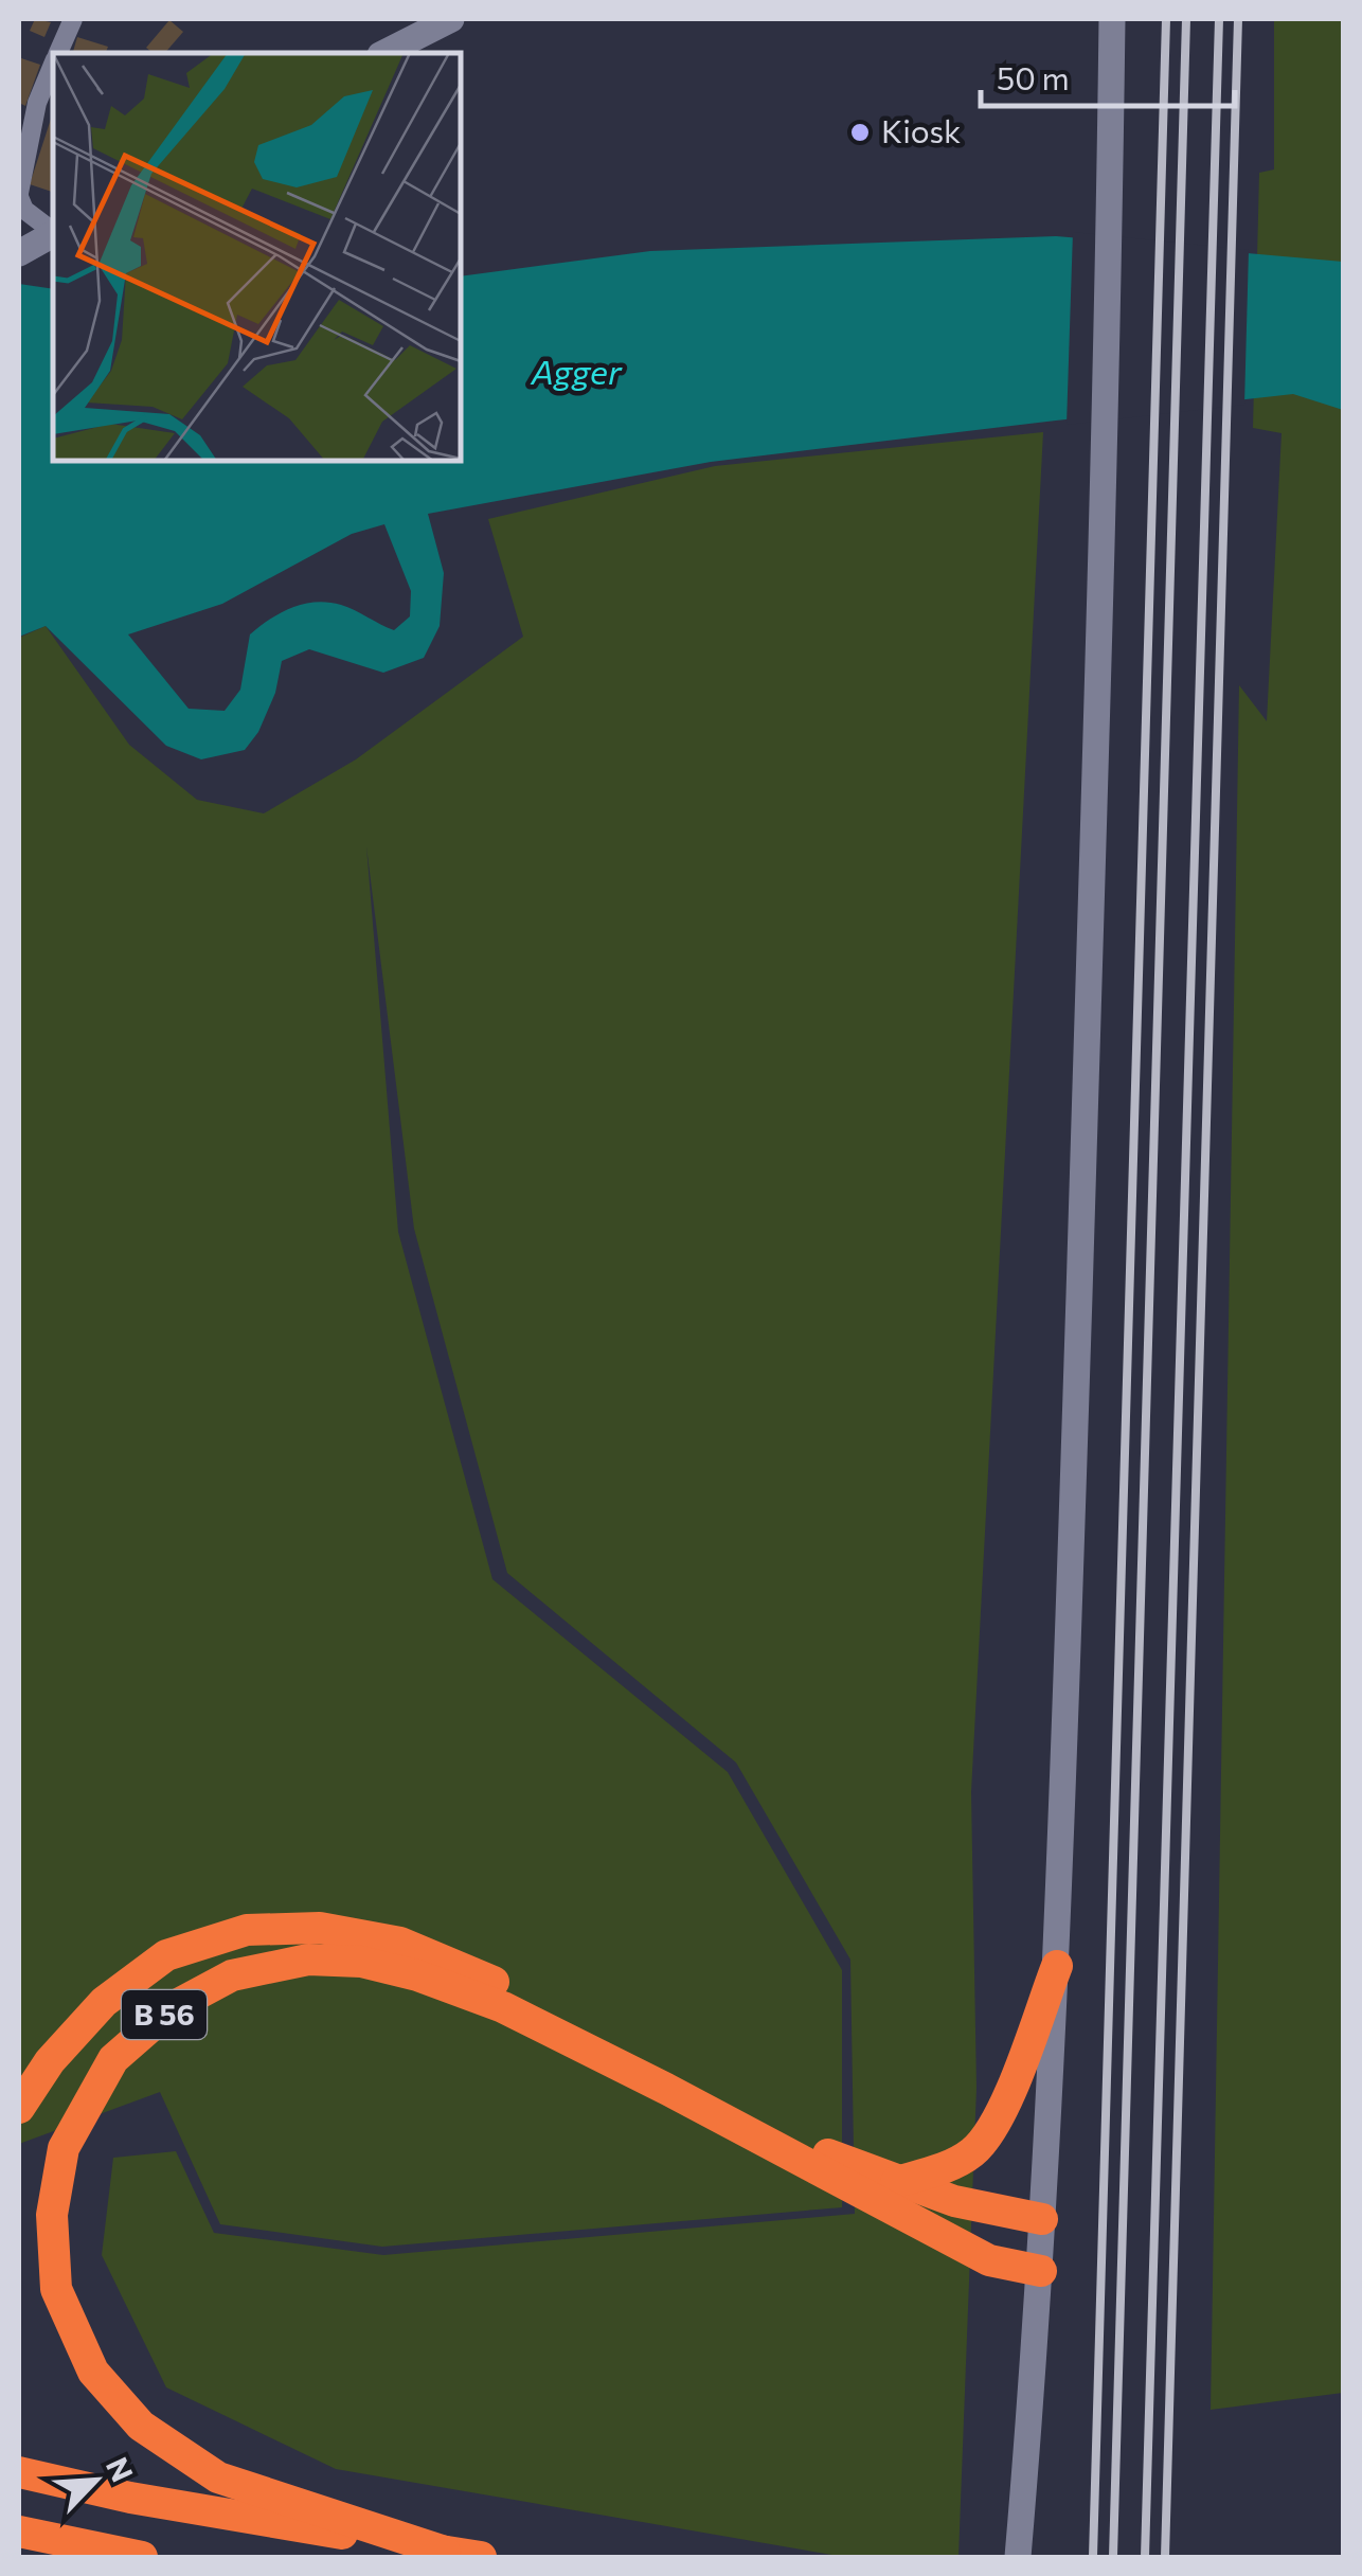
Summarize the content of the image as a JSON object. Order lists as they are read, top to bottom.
{
  "streets": {
    "highway": ["B 56"]
  },
  "water": ["Agger"],
  "places": ["Kiosk"],
  "scale_bar": "50 m",
  "north": "top right"
}
